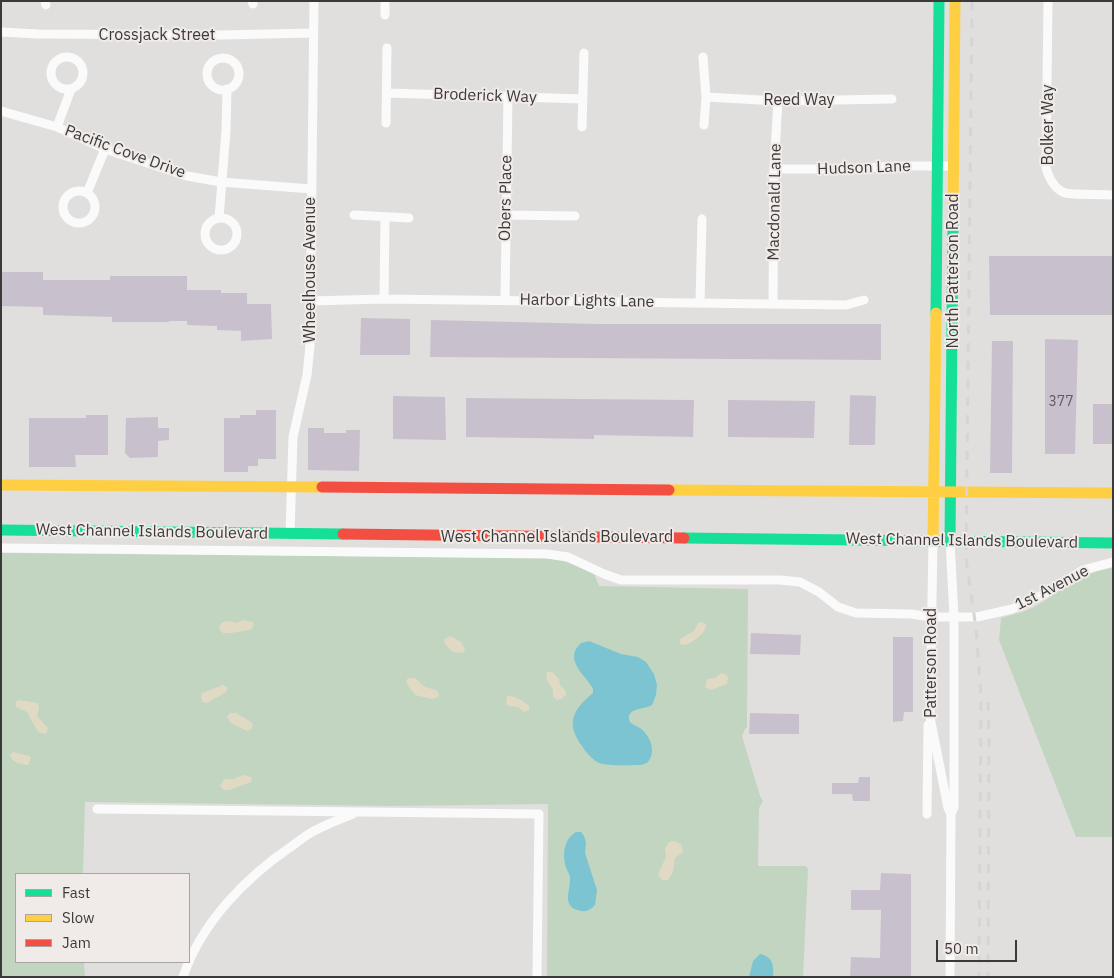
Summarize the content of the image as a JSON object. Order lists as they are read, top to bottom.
{
  "streets": {
    "main road": ["North Patterson Road", "West Channel Islands Boulevard"],
    "street": [
      "Crossjack Street",
      "Broderick Way",
      "Reed Way",
      "Bolker Way",
      "Pacific Cove Drive",
      "Hudson Lane",
      "Obers Place",
      "Macdonald Lane",
      "Wheelhouse Avenue",
      "Harbor Lights Lane",
      "1st Avenue",
      "Patterson Road"
    ]
  },
  "crossings": [
    ["Crossjack Street", "Wheelhouse Avenue"],
    ["Broderick Way", "Obers Place"],
    ["Reed Way", "Macdonald Lane"],
    ["Pacific Cove Drive", "Wheelhouse Avenue"],
    ["Hudson Lane", "Macdonald Lane"],
    ["Hudson Lane", "North Patterson Road"],
    ["Obers Place", "Harbor Lights Lane"],
    ["Macdonald Lane", "Harbor Lights Lane"],
    ["Wheelhouse Avenue", "Harbor Lights Lane"],
    ["Wheelhouse Avenue", "West Channel Islands Boulevard"],
    ["North Patterson Road", "West Channel Islands Boulevard"],
    ["North Patterson Road", "Patterson Road"],
    ["West Channel Islands Boulevard", "Patterson Road"],
    ["1st Avenue", "Patterson Road"]
  ],
  "house_numbers": ["377"],
  "legend": ["Fast", "Slow", "Jam"],
  "scale_bar": "50 m"
}
